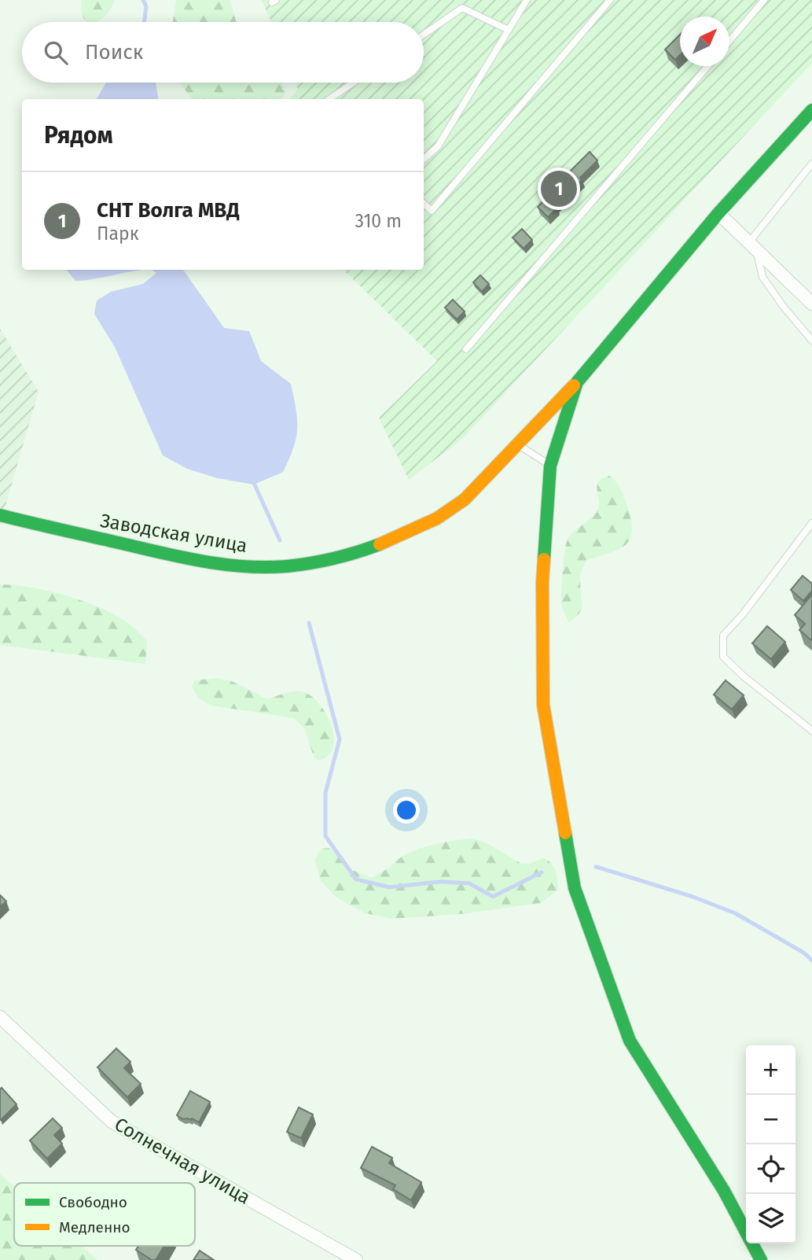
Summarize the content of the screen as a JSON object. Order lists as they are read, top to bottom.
{
  "streets": {
    "street": ["Заводская улица", "Солнечная улица"]
  },
  "legend": ["Свободно", "Медленно"],
  "north": "top right",
  "page": {
    "search": "Поиск",
    "heading": "Рядом",
    "pins": "1",
    "list": [
      {
        "mark": "1",
        "name": "СНТ Волга МВД",
        "note": "Парк",
        "value": "310 m"
      }
    ],
    "map_buttons": ["+", "−"]
  }
}
